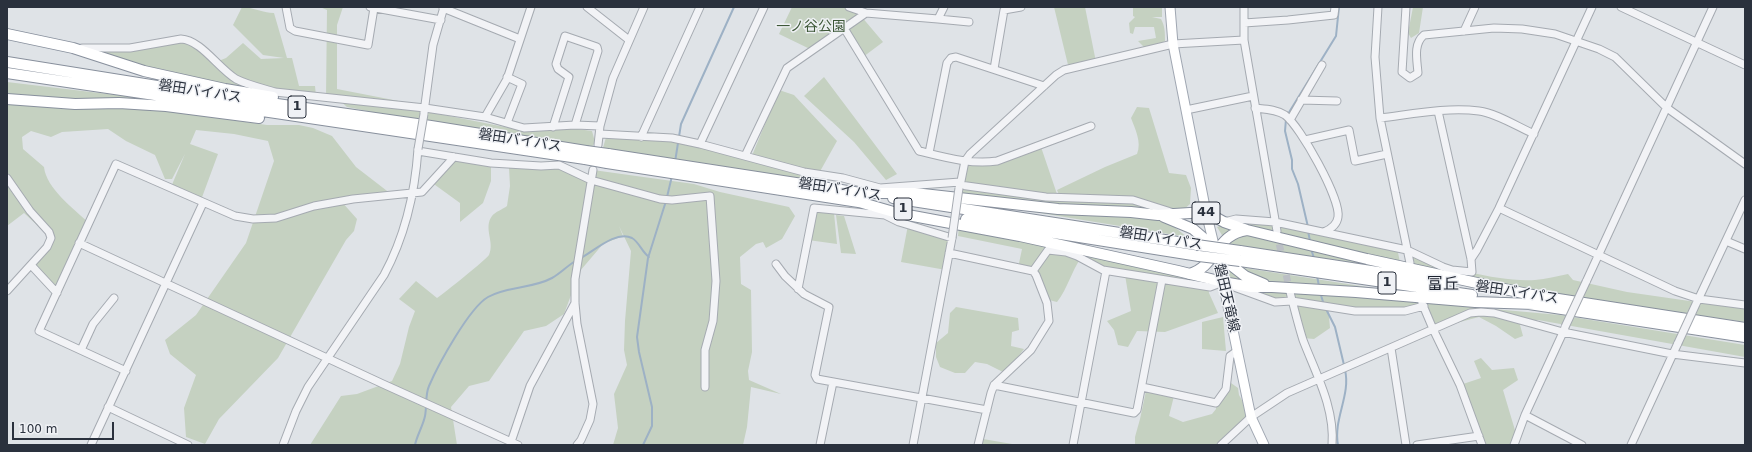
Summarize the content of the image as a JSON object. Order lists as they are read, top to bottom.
{
  "streets": {
    "highway": ["磐田バイパス", "1"],
    "main road": ["44", "磐田天竜線"]
  },
  "crossings": [
    ["磐田バイパス", "1"],
    ["1", "磐田天竜線"]
  ],
  "districts": ["富丘"],
  "parks": ["一ノ谷公園"],
  "scale_bar": "100 m"
}
